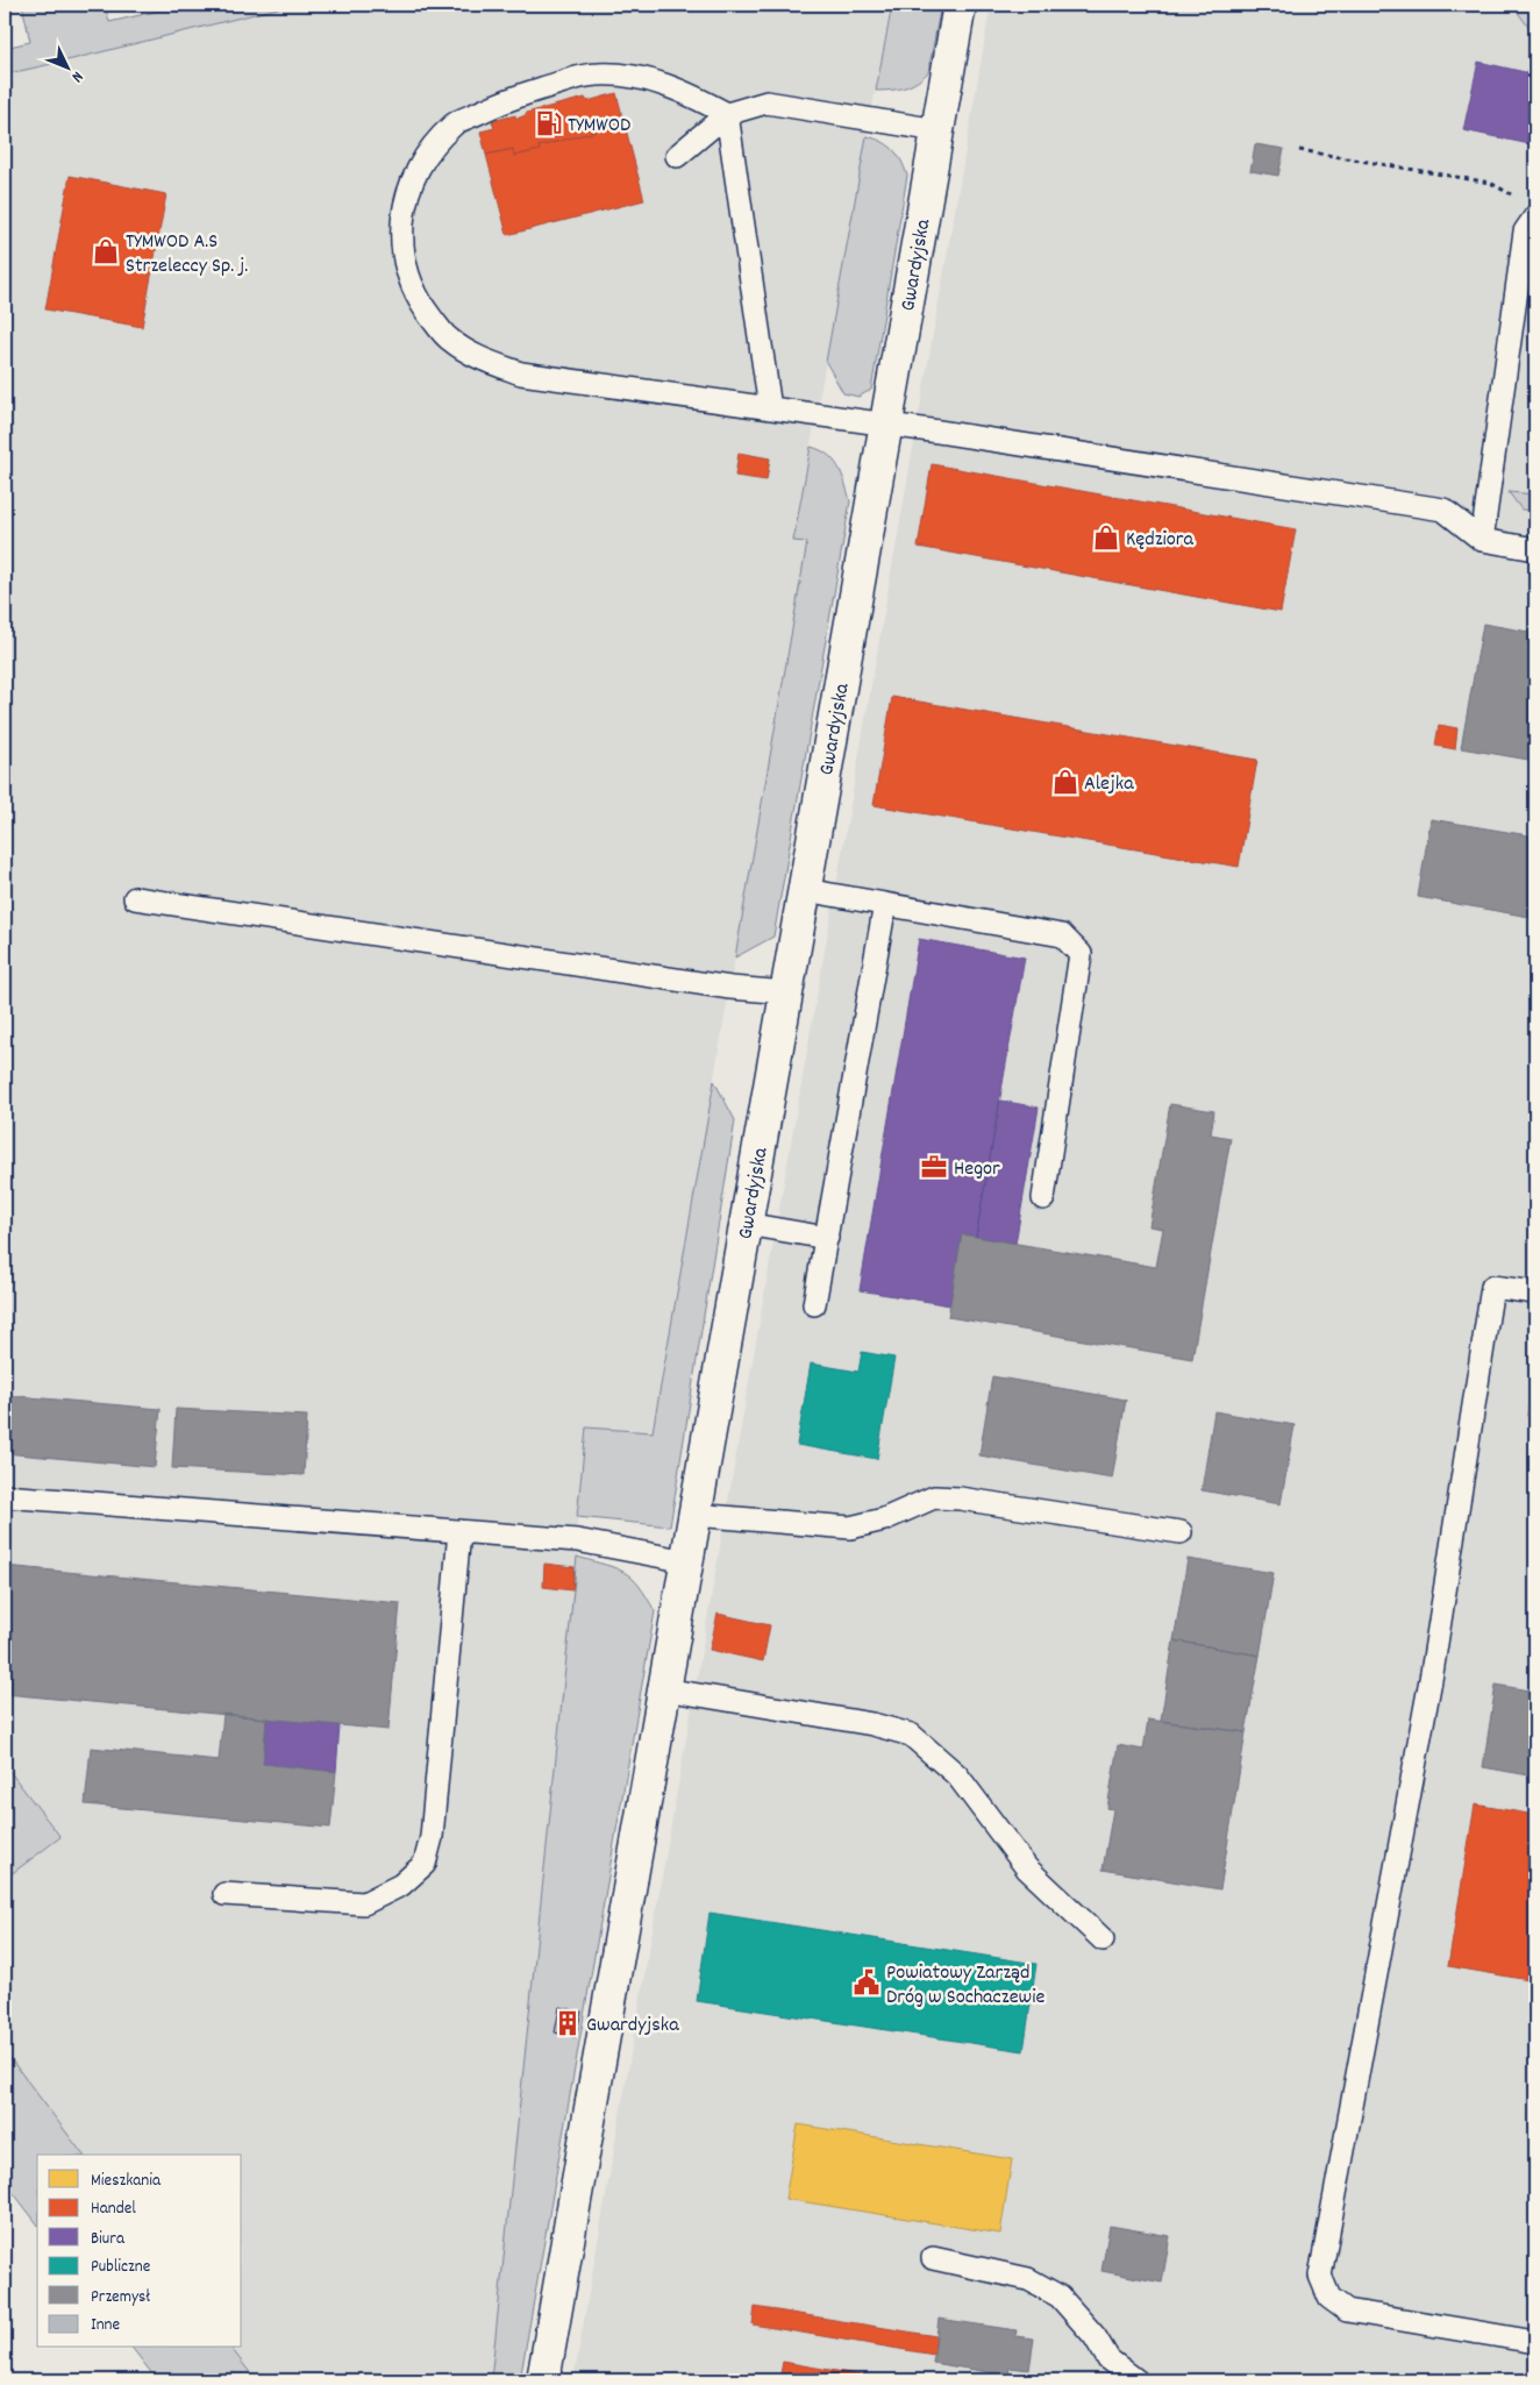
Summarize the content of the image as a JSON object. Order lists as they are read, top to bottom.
{
  "streets": {
    "street": ["Gwardyjska"]
  },
  "places": {
    "fuel station": ["TYMWOD"],
    "shop": ["TYMWOD A.S Strzeleccy Sp. j.", "Kędziora", "Alejka"],
    "office": ["Hegor"],
    "public building": ["Powiatowy Zarząd Dróg w Sochaczewie"],
    "building": ["Gwardyjska"]
  },
  "legend": [
    "Mieszkania",
    "Handel",
    "Biura",
    "Publiczne",
    "Przemysł",
    "Inne"
  ],
  "north": "bottom right"
}
